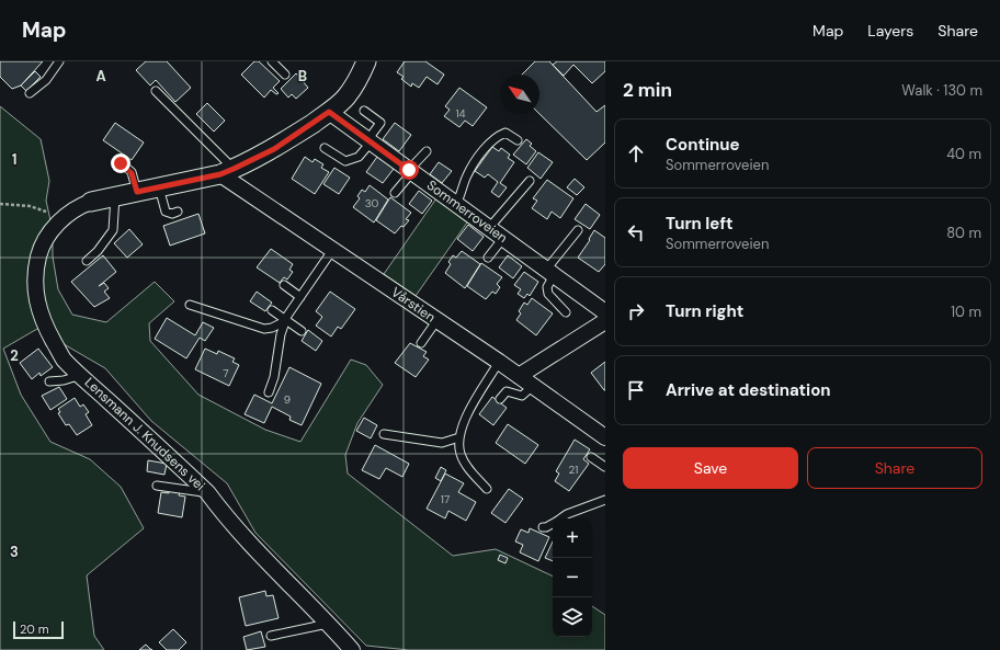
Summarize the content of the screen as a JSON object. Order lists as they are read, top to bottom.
{
  "streets": {
    "street": ["Sommerroveien", "Vårstien", "Lensmann J. Knudsens vei"]
  },
  "house_numbers": [
    "14",
    "30",
    "7",
    "9",
    "21",
    "17"
  ],
  "scale_bar": "20 m",
  "north": "top left",
  "page": {
    "header": "Map",
    "nav": ["Map", "Layers", "Share"],
    "heading": ["2 min", "Walk · 130 m"],
    "list": [
      ["Continue", "Sommerroveien", "40 m"],
      ["Turn left", "Sommerroveien", "80 m"],
      ["Turn right", "10 m"],
      "Arrive at destination"
    ],
    "buttons": ["Save", "Share"],
    "map_buttons": ["+", "−"],
    "scale": "20 m"
  },
  "grid": {
    "columns": ["A", "B"],
    "rows": ["1", "2", "3"]
  }
}
